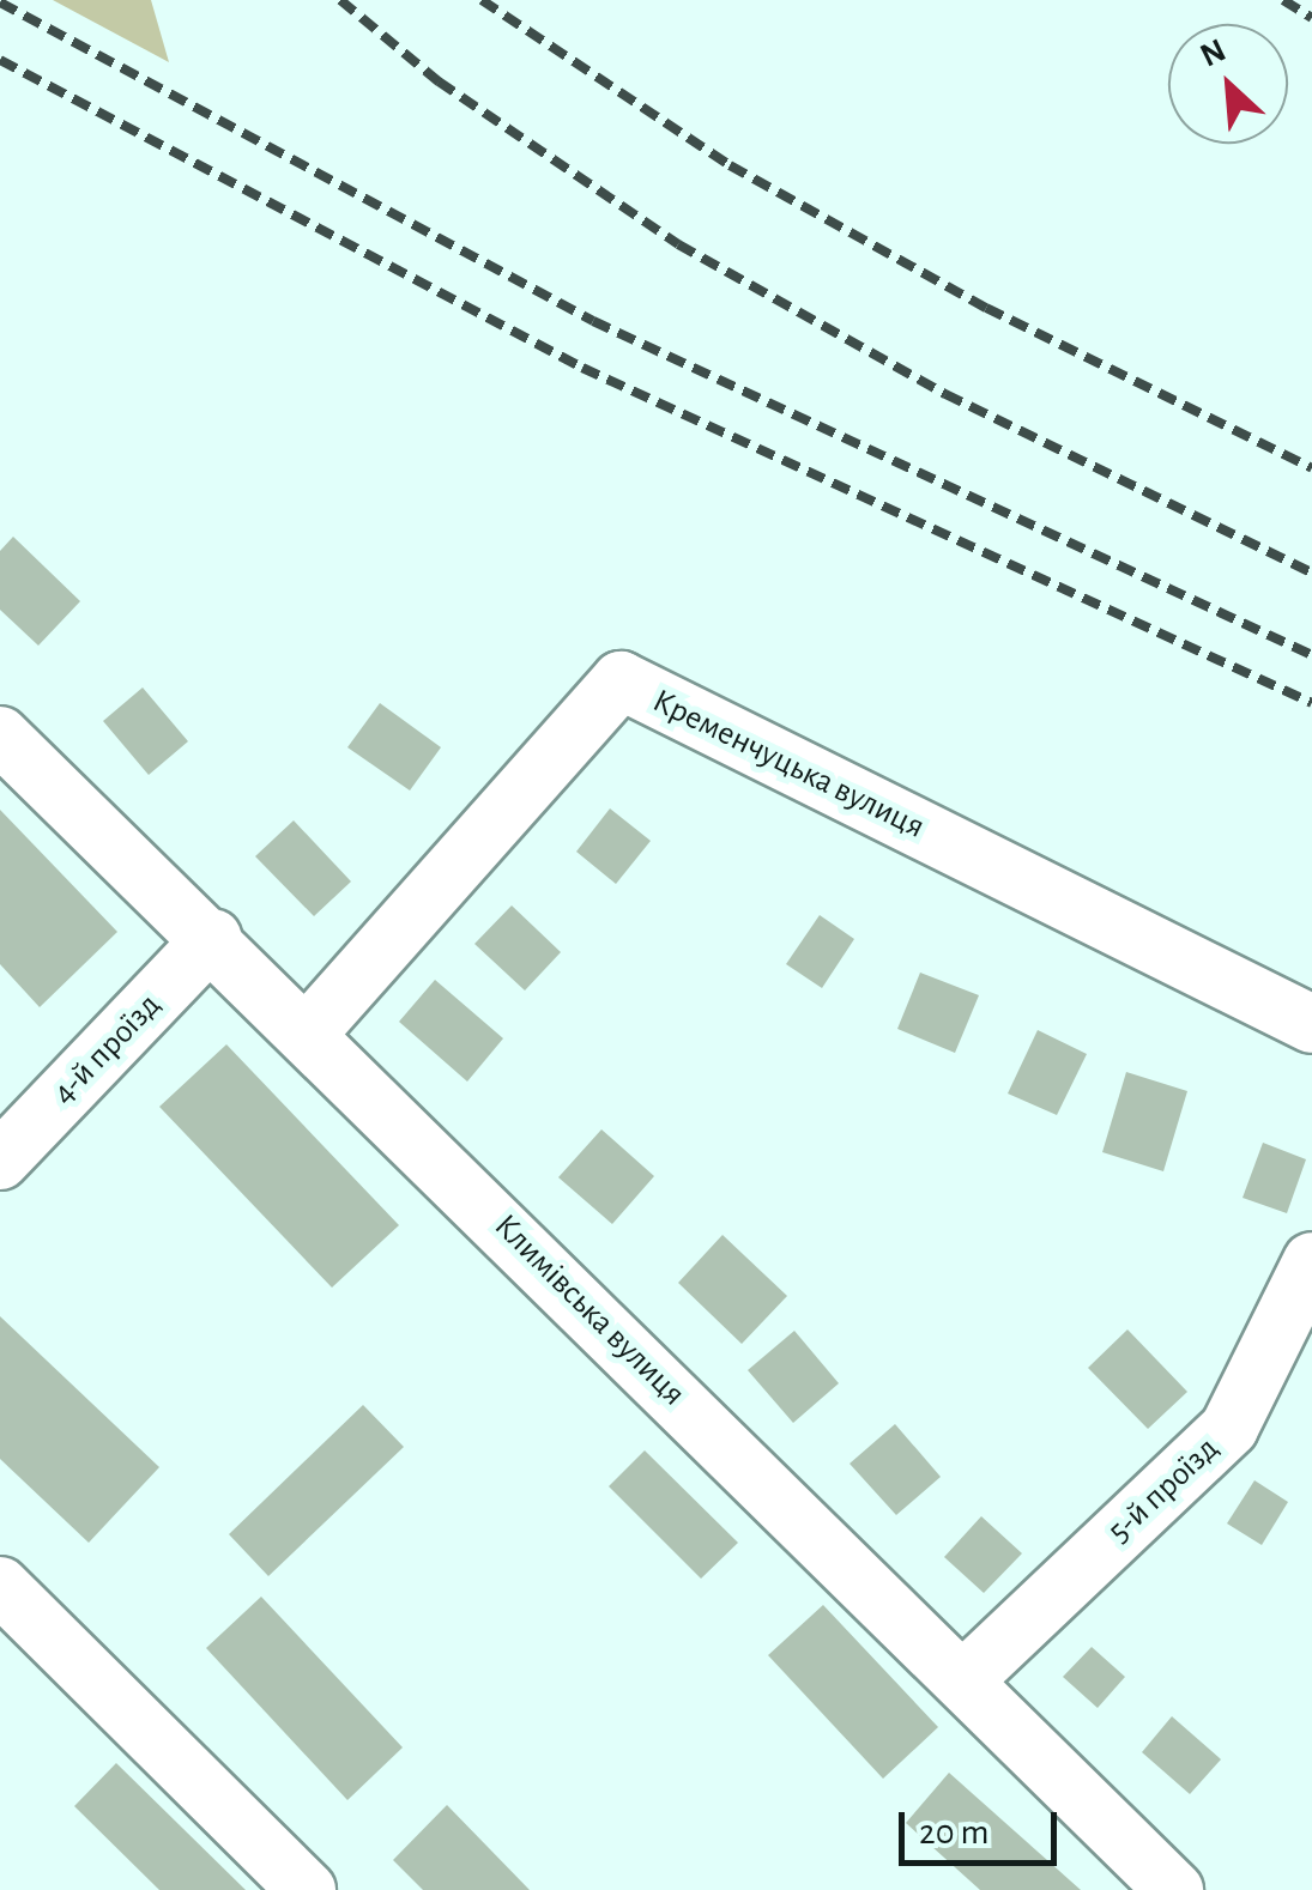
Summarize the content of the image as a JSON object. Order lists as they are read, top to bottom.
{
  "streets": {
    "street": [
      "Кременчуцька вулиця",
      "4-й проїзд",
      "Климівська вулиця",
      "5-й проїзд"
    ]
  },
  "crossings": [
    ["Кременчуцька вулиця", "Климівська вулиця"],
    ["4-й проїзд", "Климівська вулиця"],
    ["Климівська вулиця", "5-й проїзд"]
  ],
  "scale_bar": "20 m",
  "north": "top left"
}
